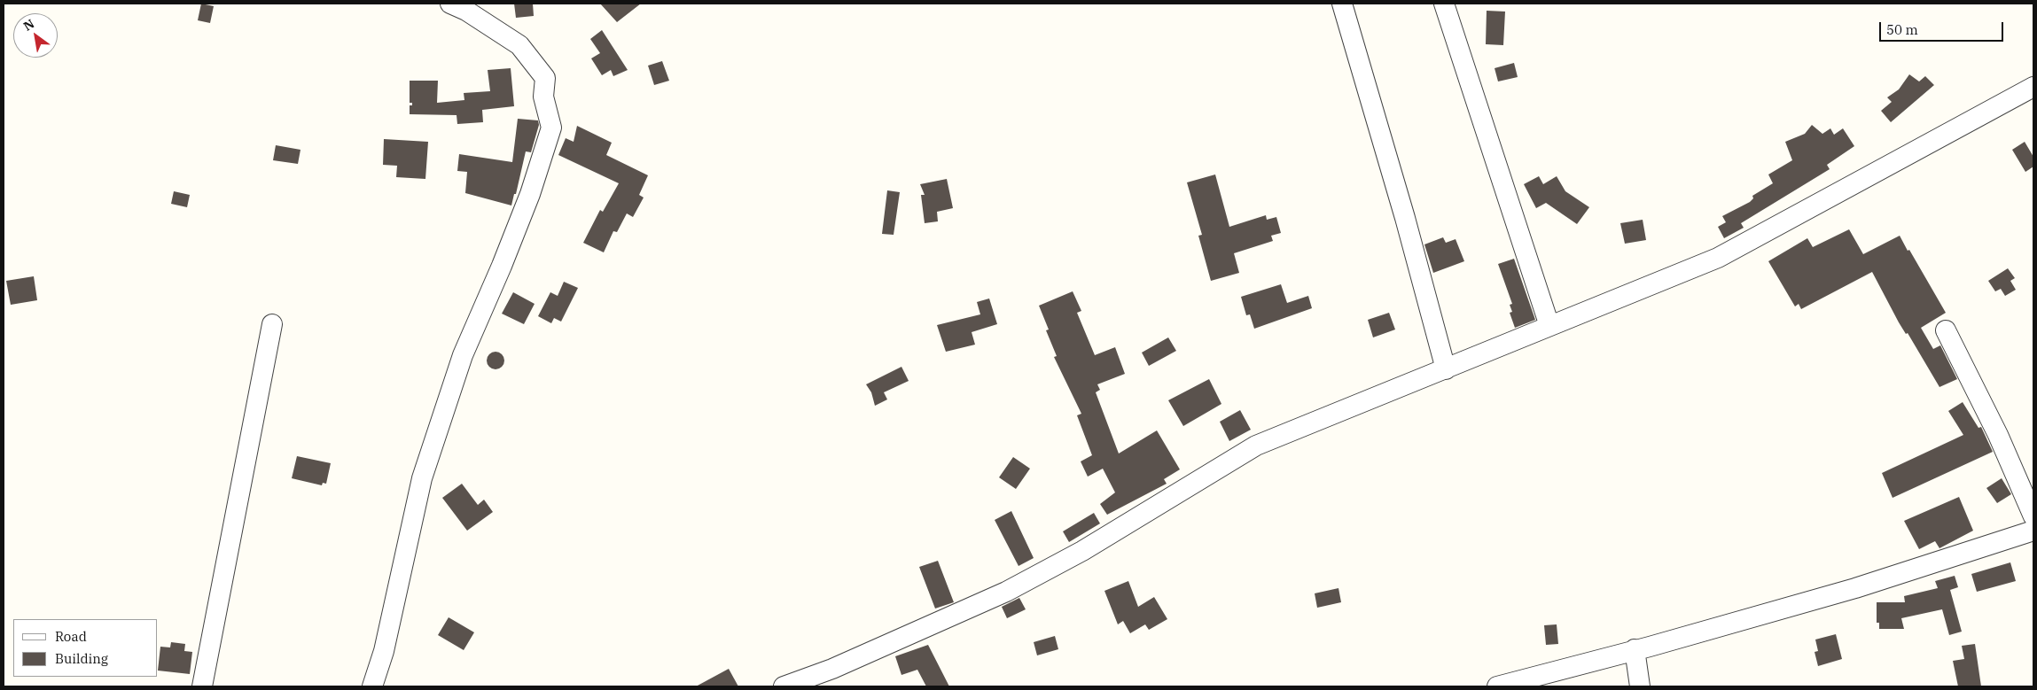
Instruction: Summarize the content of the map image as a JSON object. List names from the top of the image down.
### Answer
{
  "legend": ["Road", "Building"],
  "scale_bar": "50 m",
  "north": "top left"
}
